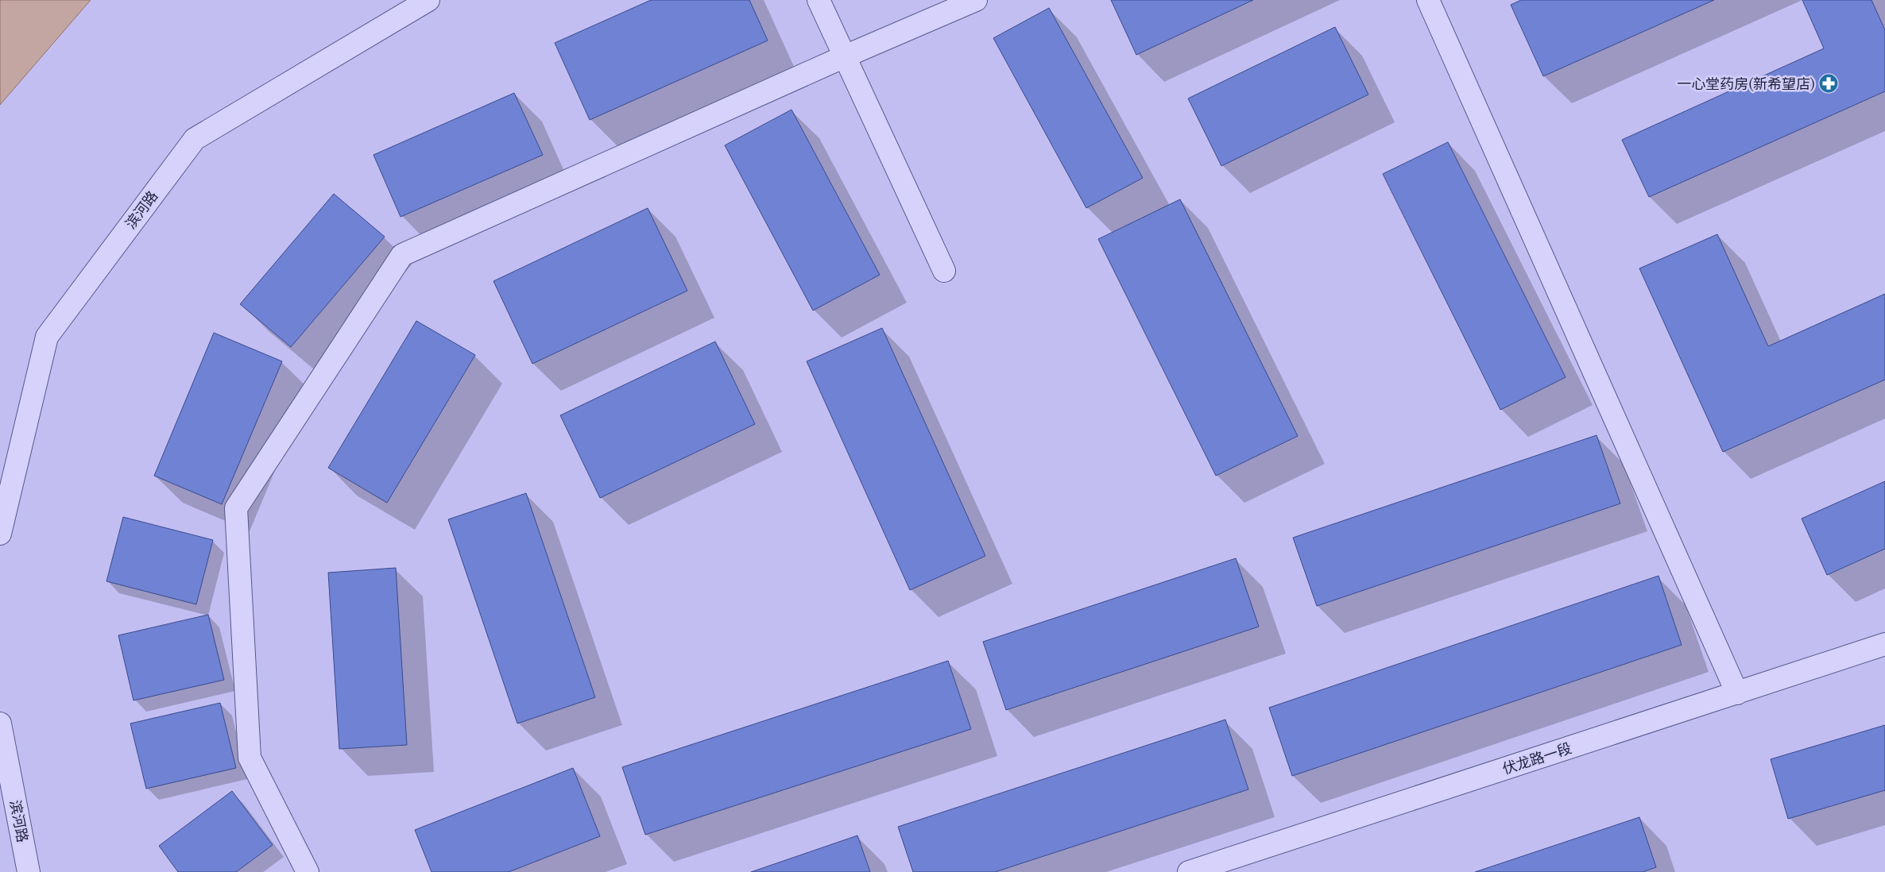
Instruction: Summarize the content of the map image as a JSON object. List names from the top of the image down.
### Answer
{
  "streets": {
    "street": ["滨河路", "伏龙路一段"]
  },
  "places": {
    "pharmacy": ["一心堂药房(新希望店)"]
  }
}
